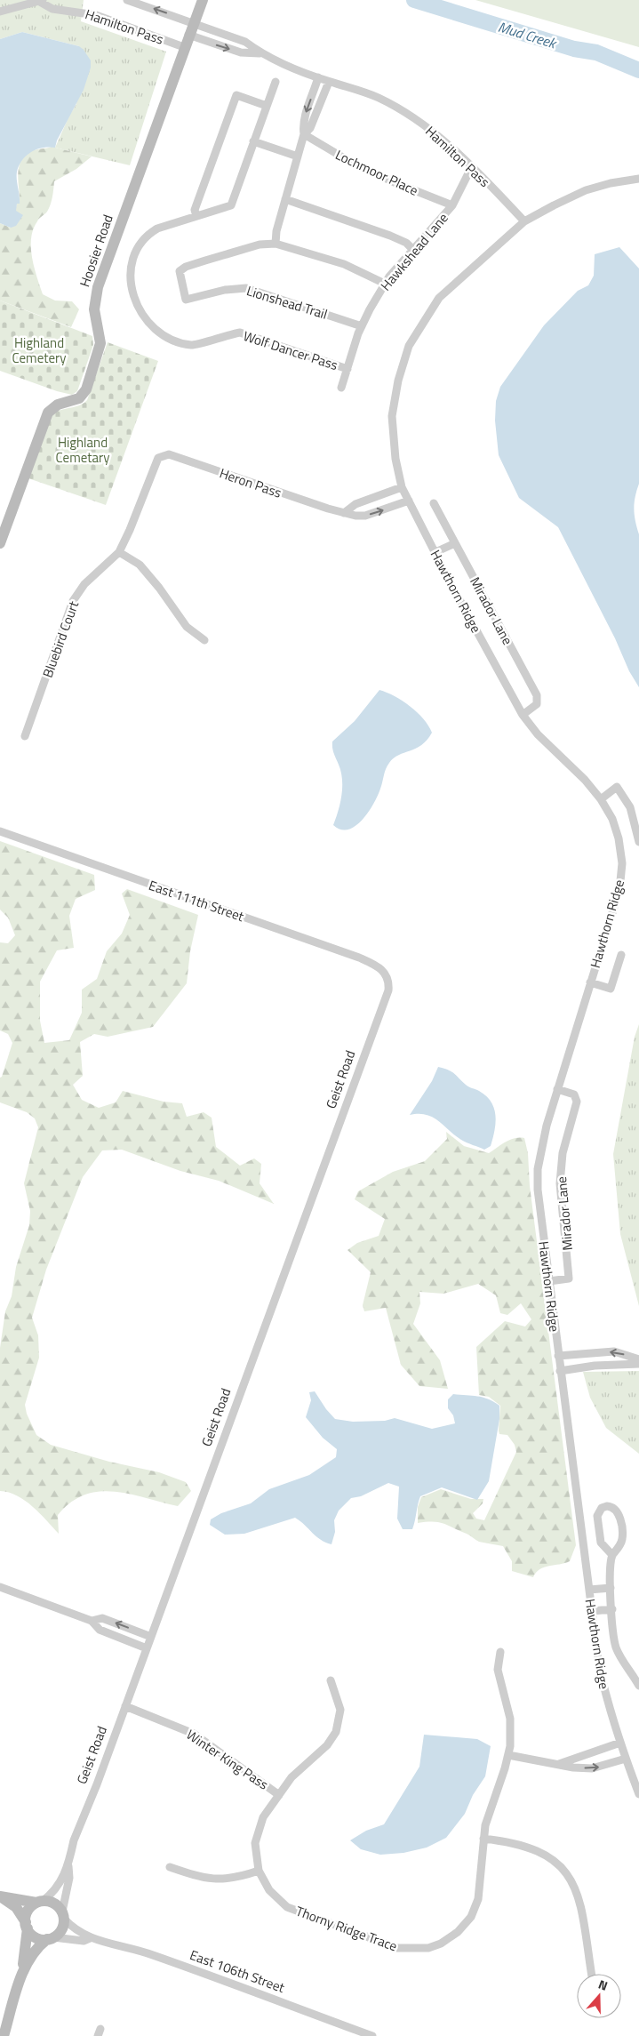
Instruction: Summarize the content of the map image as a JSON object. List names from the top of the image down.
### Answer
{
  "streets": {
    "street": [
      "Hamilton Pass",
      "Lochmoor Place",
      "Hoosier Road",
      "Hawkshead Lane",
      "Lionshead Trail",
      "Wolf Dancer Pass",
      "Heron Pass",
      "Hawthorn Ridge",
      "Mirador Lane",
      "Bluebird Court",
      "East 111th Street",
      "Geist Road",
      "Winter King Pass",
      "Thorny Ridge Trace",
      "East 106th Street"
    ]
  },
  "crossings": [
    ["Hamilton Pass", "Hoosier Road"],
    ["Hamilton Pass", "Hawkshead Lane"],
    ["Hamilton Pass", "Hawthorn Ridge"],
    ["Lochmoor Place", "Hawkshead Lane"],
    ["Hawkshead Lane", "Lionshead Trail"],
    ["Hawkshead Lane", "Wolf Dancer Pass"],
    ["Heron Pass", "Hawthorn Ridge"],
    ["Heron Pass", "Bluebird Court"],
    ["Hawthorn Ridge", "Mirador Lane"],
    ["East 111th Street", "Geist Road"],
    ["Geist Road", "Winter King Pass"],
    ["Geist Road", "East 106th Street"],
    ["Winter King Pass", "Thorny Ridge Trace"]
  ],
  "water": ["Mud Creek"],
  "parks": ["Highland Cemetery", "Highland Cemetary"],
  "north": "top"
}
